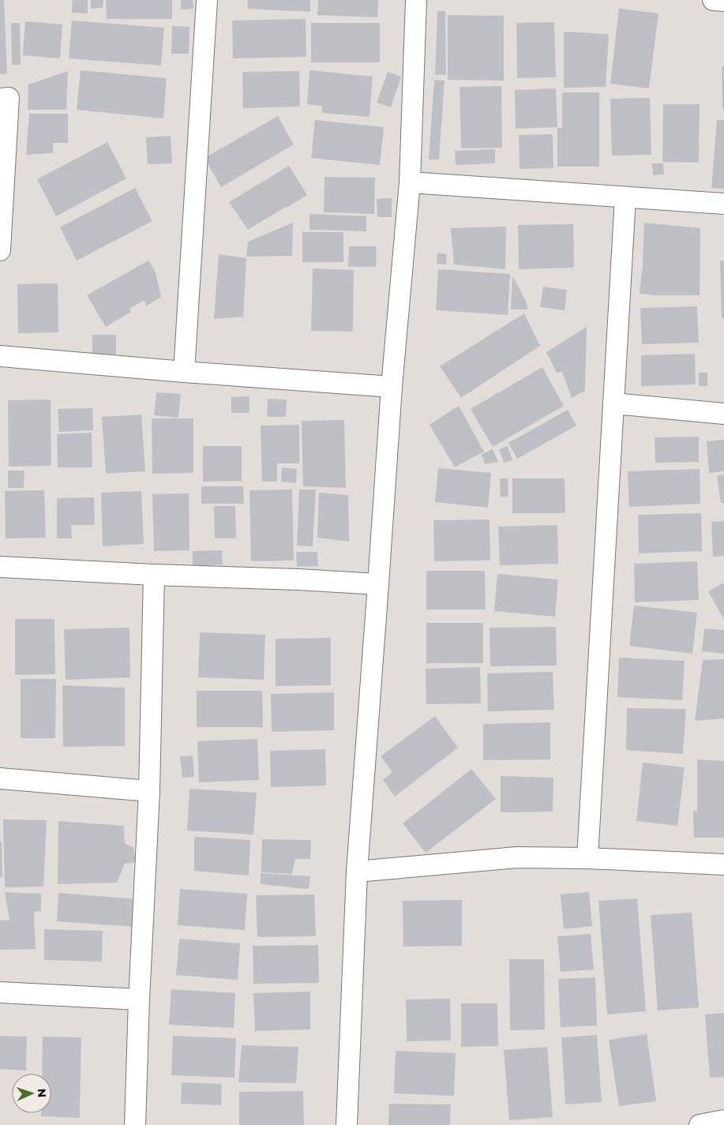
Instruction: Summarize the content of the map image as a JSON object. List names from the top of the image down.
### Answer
{
  "north": "right"
}
